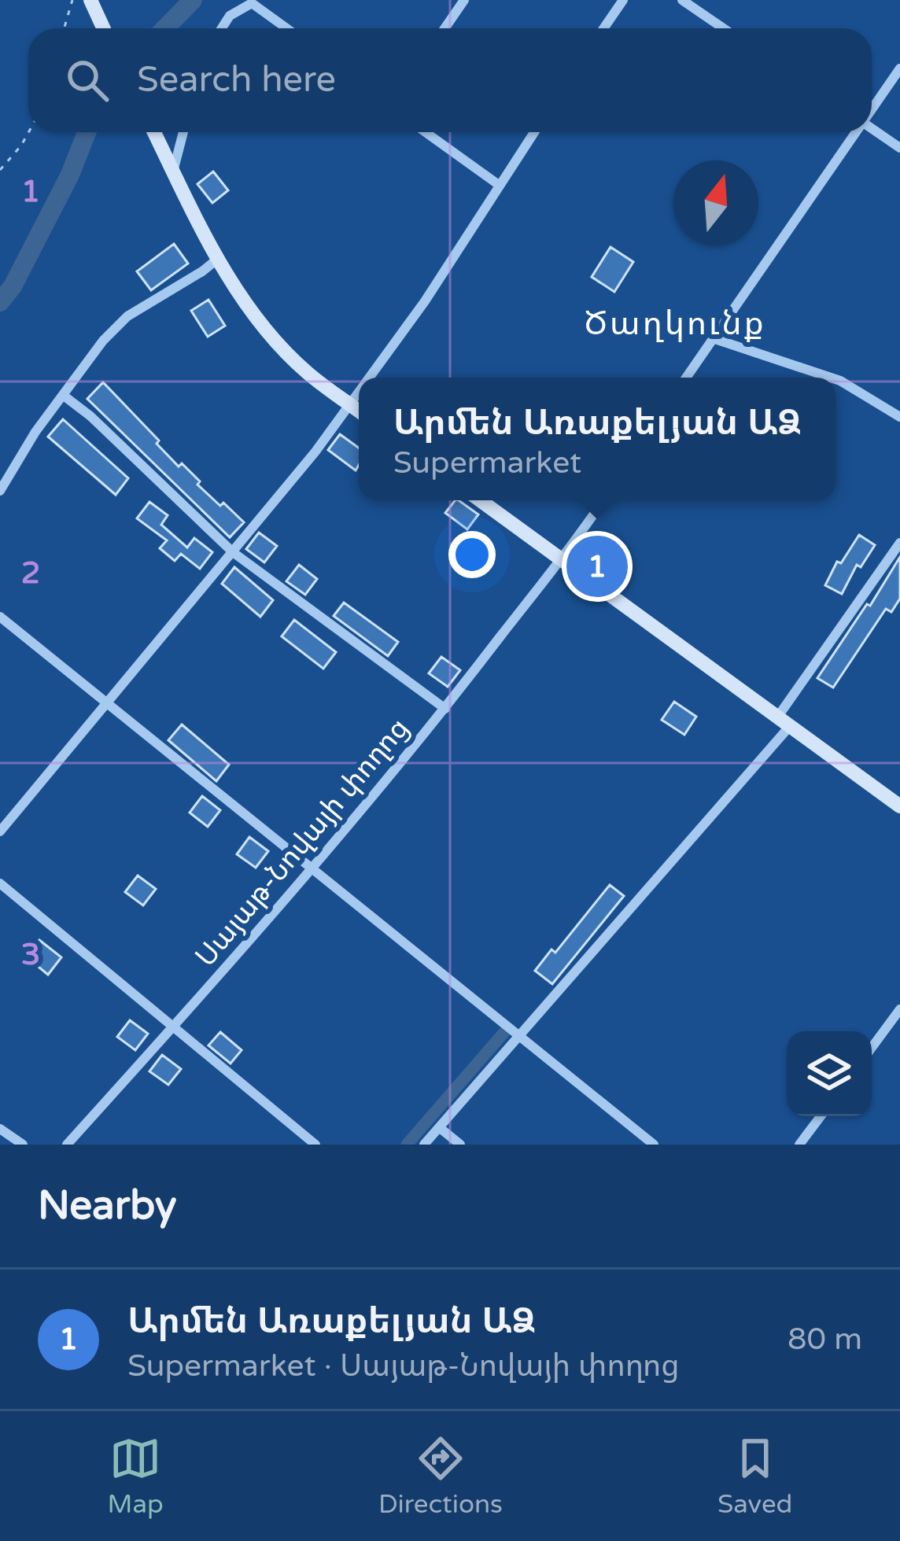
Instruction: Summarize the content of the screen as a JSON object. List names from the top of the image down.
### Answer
{
  "streets": {
    "street": ["Սայաթ-Նովայի փողոց"]
  },
  "districts": ["Ծաղկունք"],
  "north": "top",
  "page": {
    "search": "Search here",
    "popup": ["Արմեն Առաքելյան ԱՁ", "Supermarket"],
    "pins": "1",
    "heading": "Nearby",
    "list": [
      {
        "mark": "1",
        "name": "Արմեն Առաքելյան ԱՁ",
        "note": "Supermarket · Սայաթ-Նովայի փողոց",
        "value": "80 m"
      }
    ],
    "nav": ["Map", "Directions", "Saved"]
  },
  "grid": {
    "rows": ["1", "2", "3"]
  }
}
